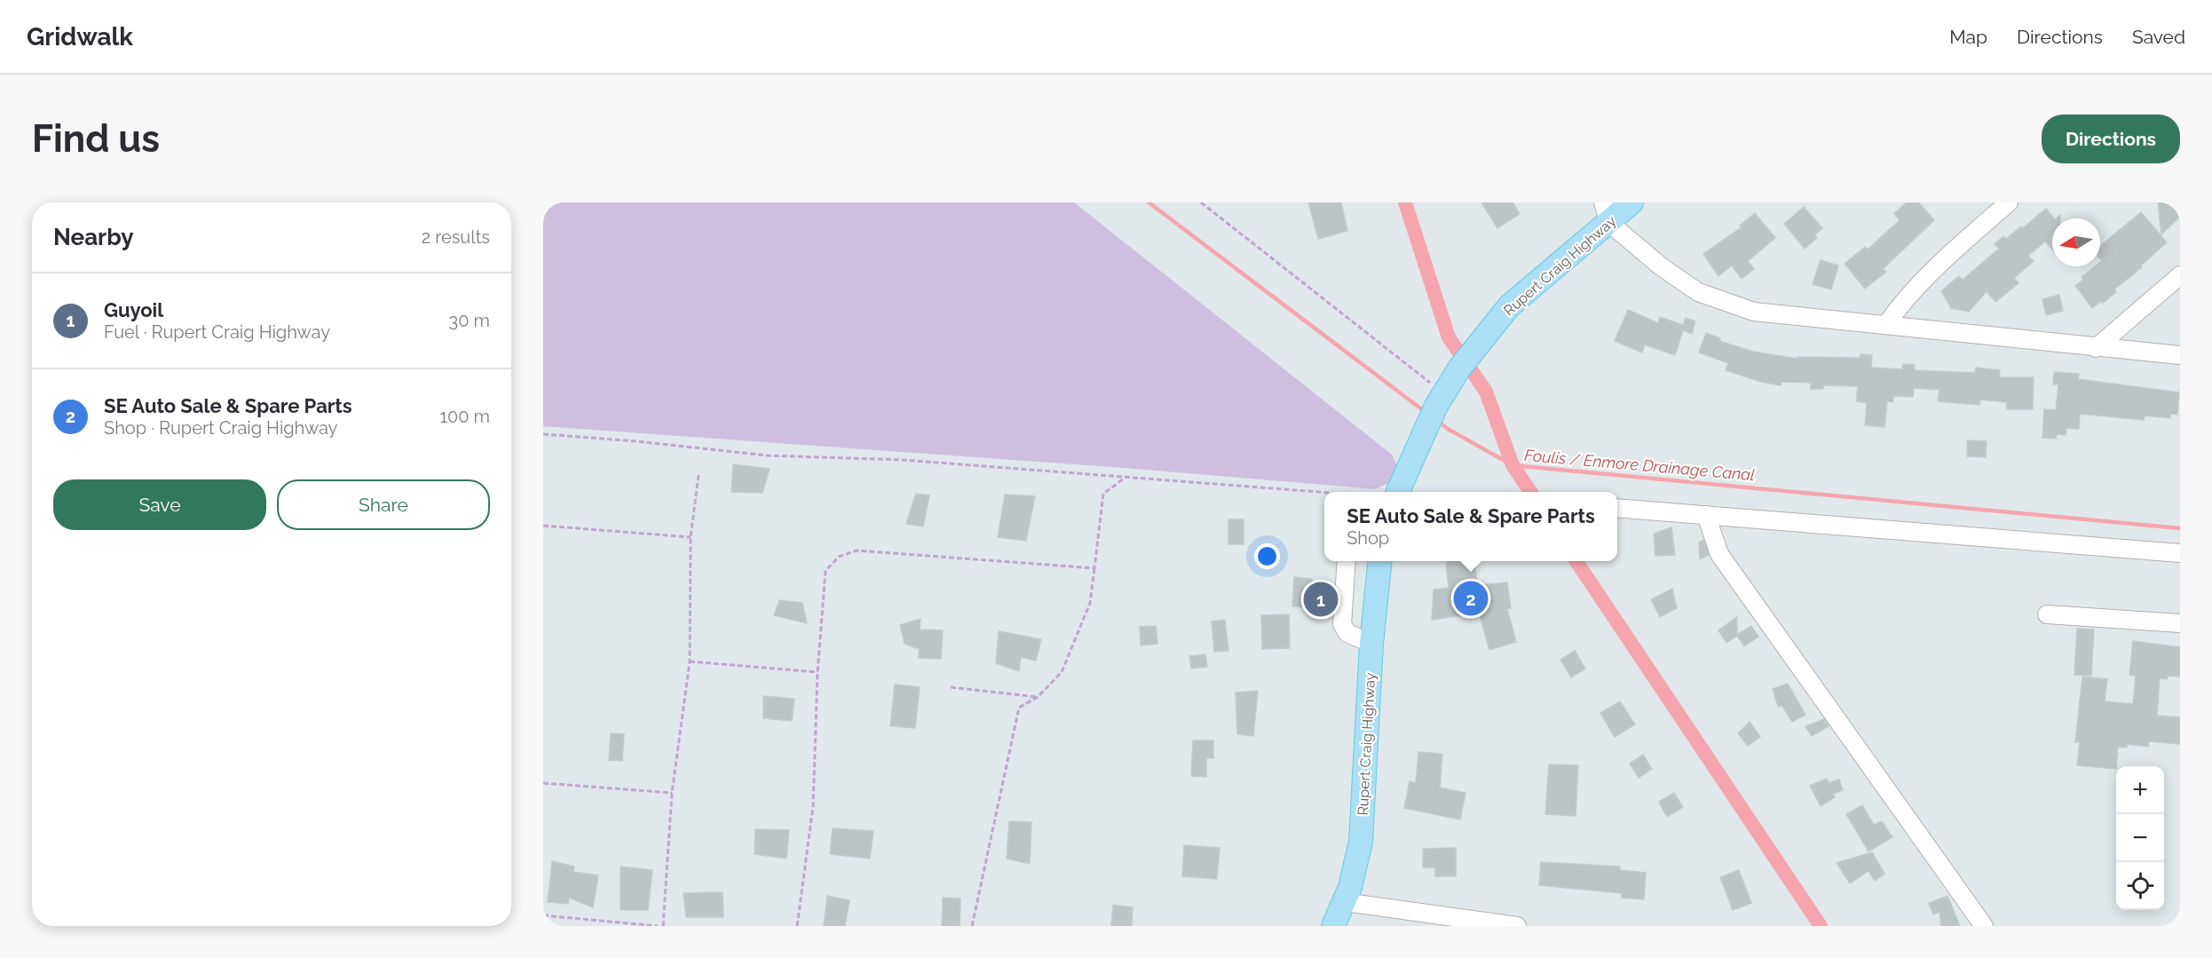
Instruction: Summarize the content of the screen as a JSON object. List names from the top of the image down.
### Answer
{
  "streets": {
    "main road": ["Rupert Craig Highway"]
  },
  "water": ["Foulis / Enmore Drainage Canal"],
  "north": "left",
  "page": {
    "header": "Gridwalk",
    "nav": ["Map", "Directions", "Saved"],
    "buttons": [
      "Directions",
      ["Save", "Share"]
    ],
    "title": "Find us",
    "heading": ["Nearby", "2 results"],
    "list": [
      {
        "mark": "1",
        "name": "Guyoil",
        "note": "Fuel · Rupert Craig Highway",
        "value": "30 m"
      },
      {
        "mark": "2",
        "name": "SE Auto Sale & Spare Parts",
        "note": "Shop · Rupert Craig Highway",
        "value": "100 m"
      }
    ],
    "popup": ["SE Auto Sale & Spare Parts", "Shop"],
    "pins": ["2", "1"],
    "map_buttons": ["+", "−"]
  }
}
